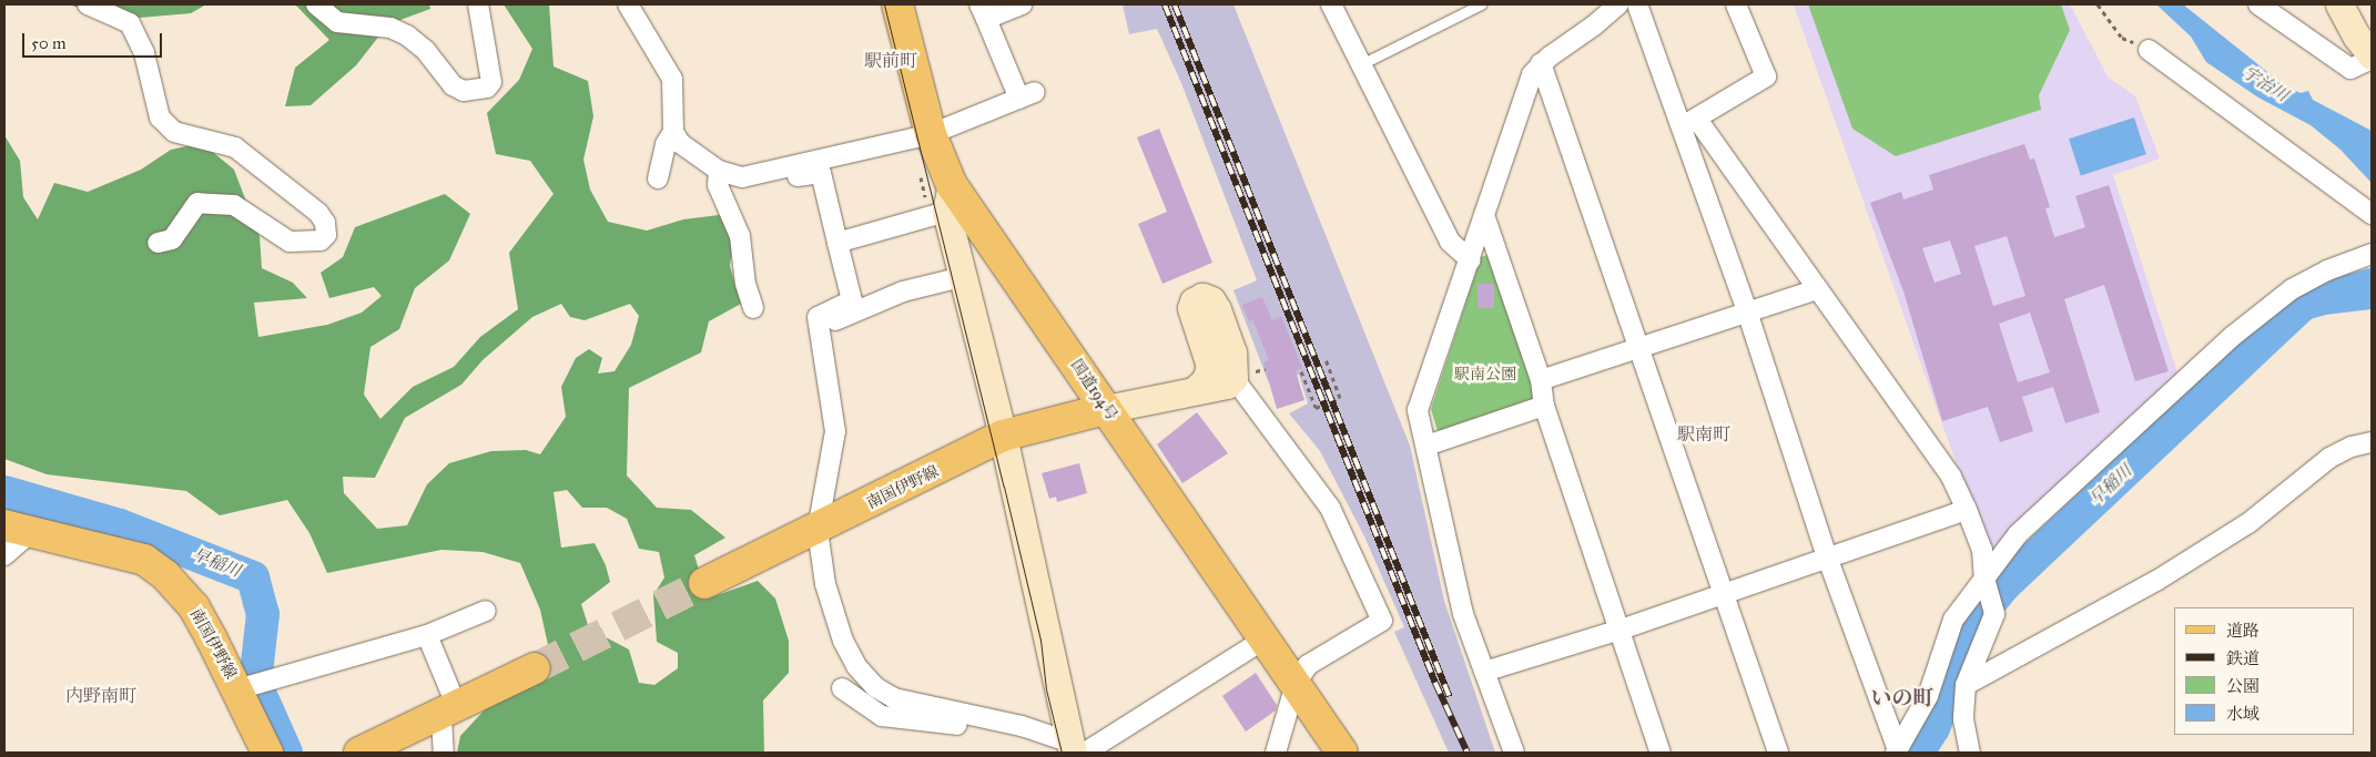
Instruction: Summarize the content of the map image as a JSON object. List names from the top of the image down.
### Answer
{
  "streets": {
    "main road": ["国道194号", "南国伊野線"]
  },
  "crossings": [
    ["国道194号", "南国伊野線"]
  ],
  "districts": [
    "駅前町",
    "駅南町",
    "内野南町",
    "いの町"
  ],
  "water": ["宇治川", "早稲川"],
  "parks": ["駅南公園"],
  "legend": [
    "道路",
    "鉄道",
    "公園",
    "水域"
  ],
  "scale_bar": "50 m"
}
